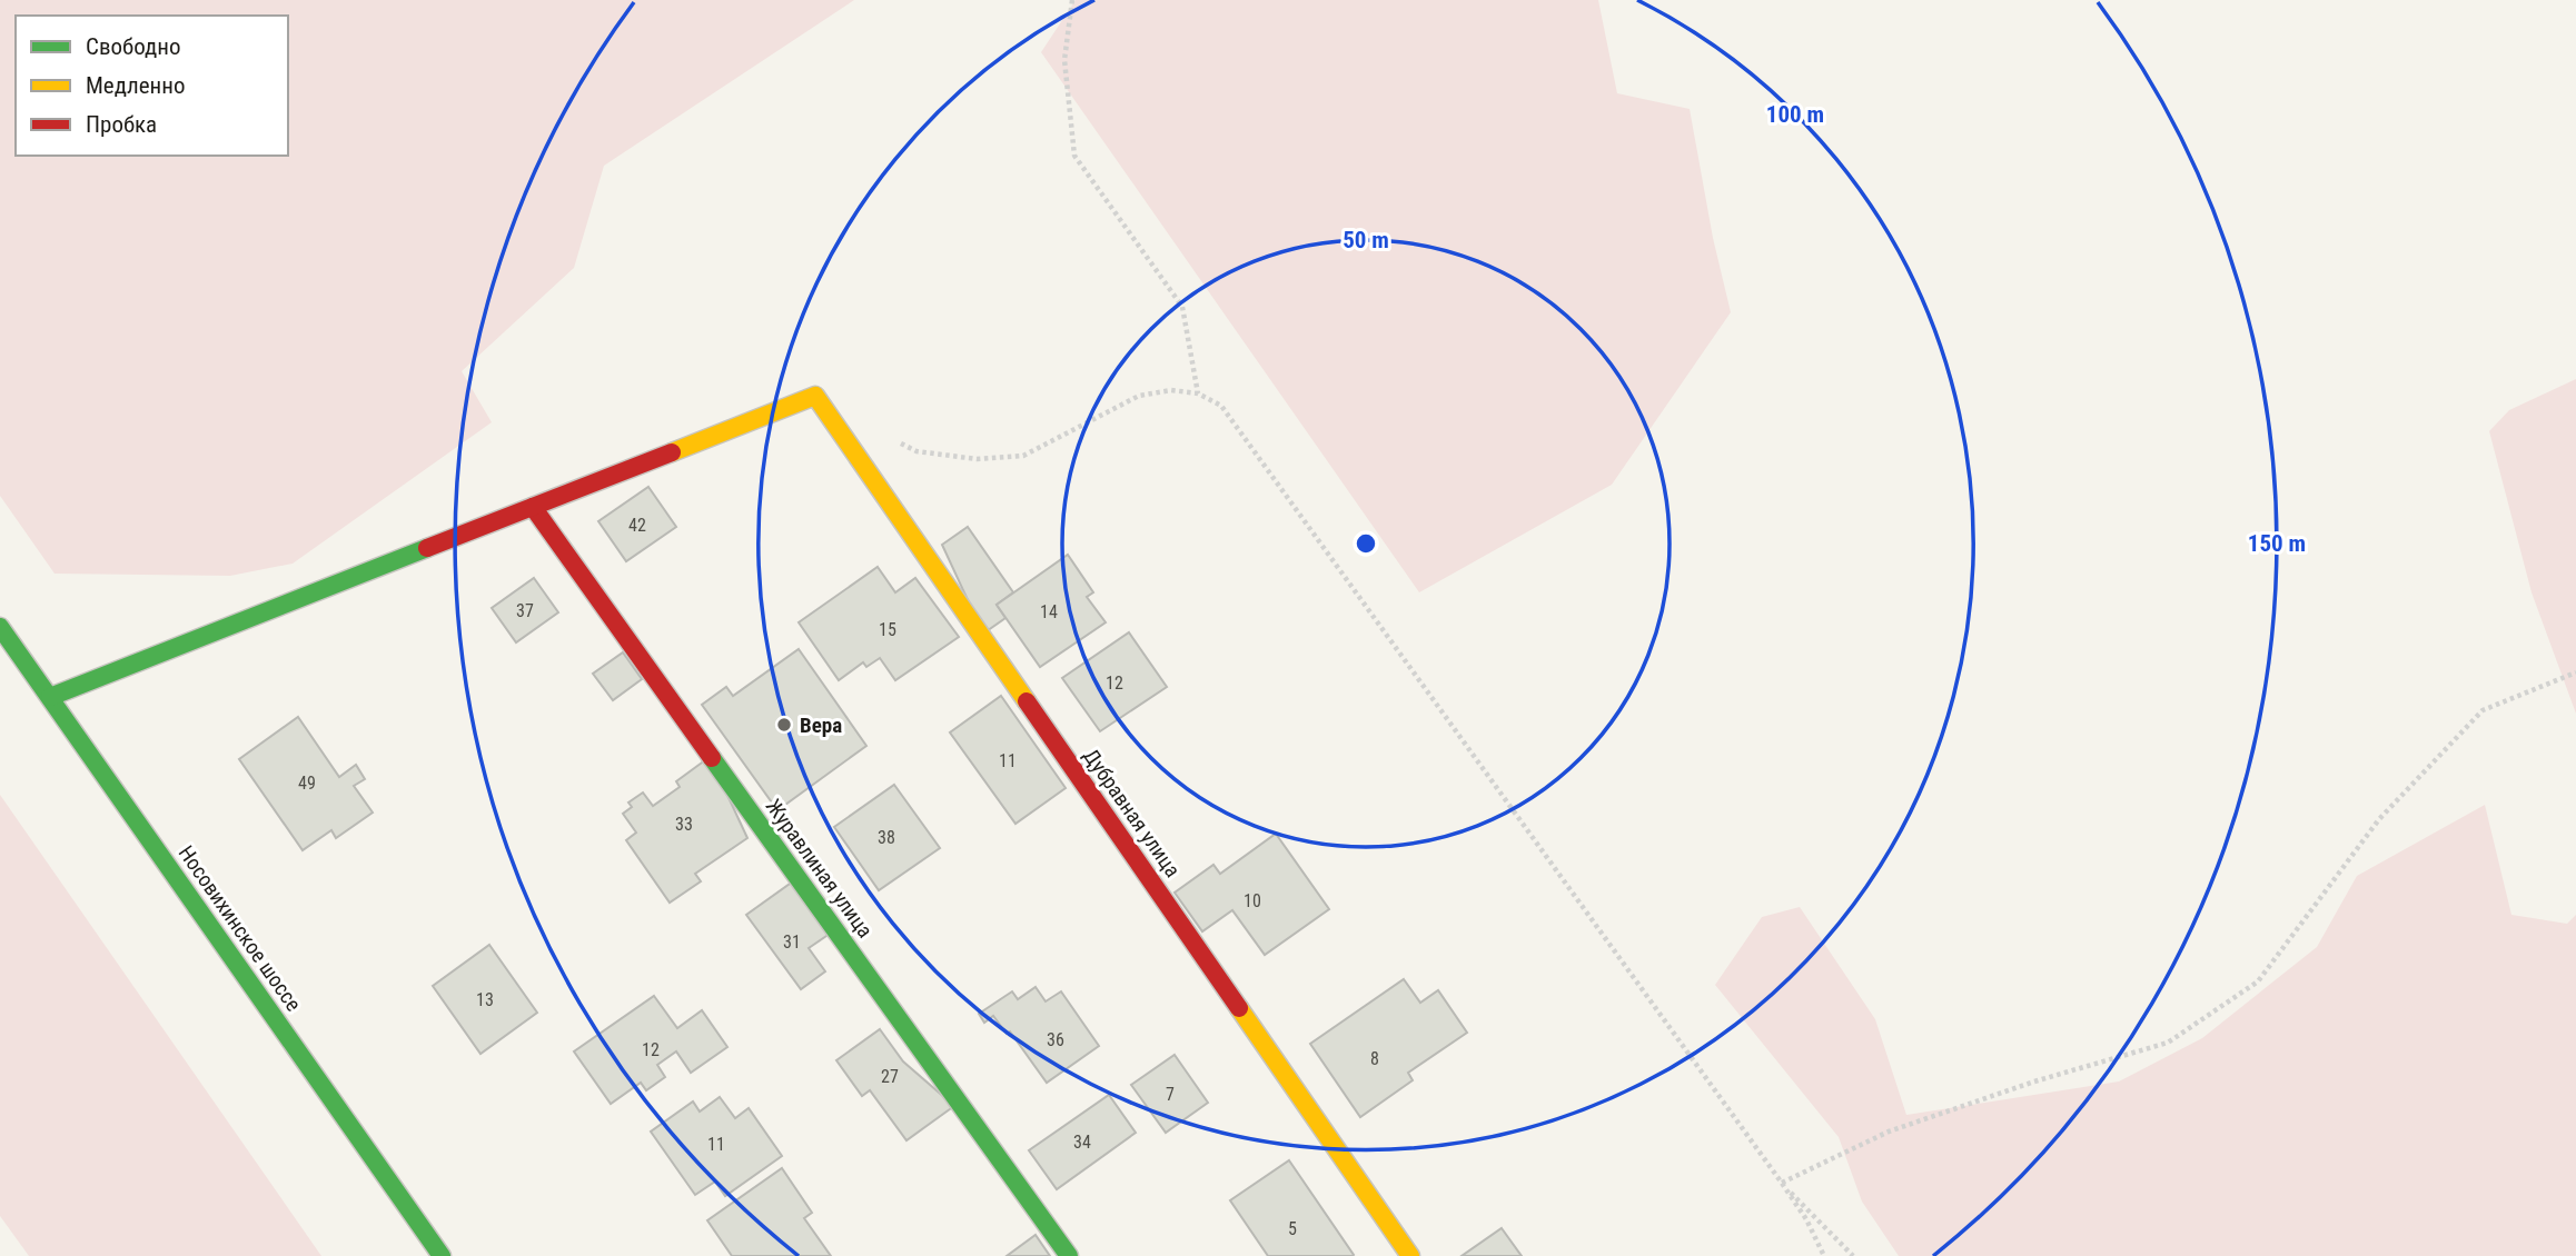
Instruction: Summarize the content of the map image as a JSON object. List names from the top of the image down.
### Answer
{
  "streets": {
    "street": ["Дубравная улица", "Журавлиная улица", "Носовихинское шоссе"]
  },
  "crossings": [
    ["Дубравная улица", "Журавлиная улица"]
  ],
  "places": ["Вера"],
  "house_numbers": [
    "42",
    "37",
    "14",
    "15",
    "12",
    "11",
    "49",
    "33",
    "38",
    "10",
    "31",
    "13",
    "36",
    "12",
    "8",
    "27",
    "7",
    "34",
    "11",
    "5"
  ],
  "legend": ["Свободно", "Медленно", "Пробка"],
  "rings": ["100 m", "50 m", "150 m"]
}
